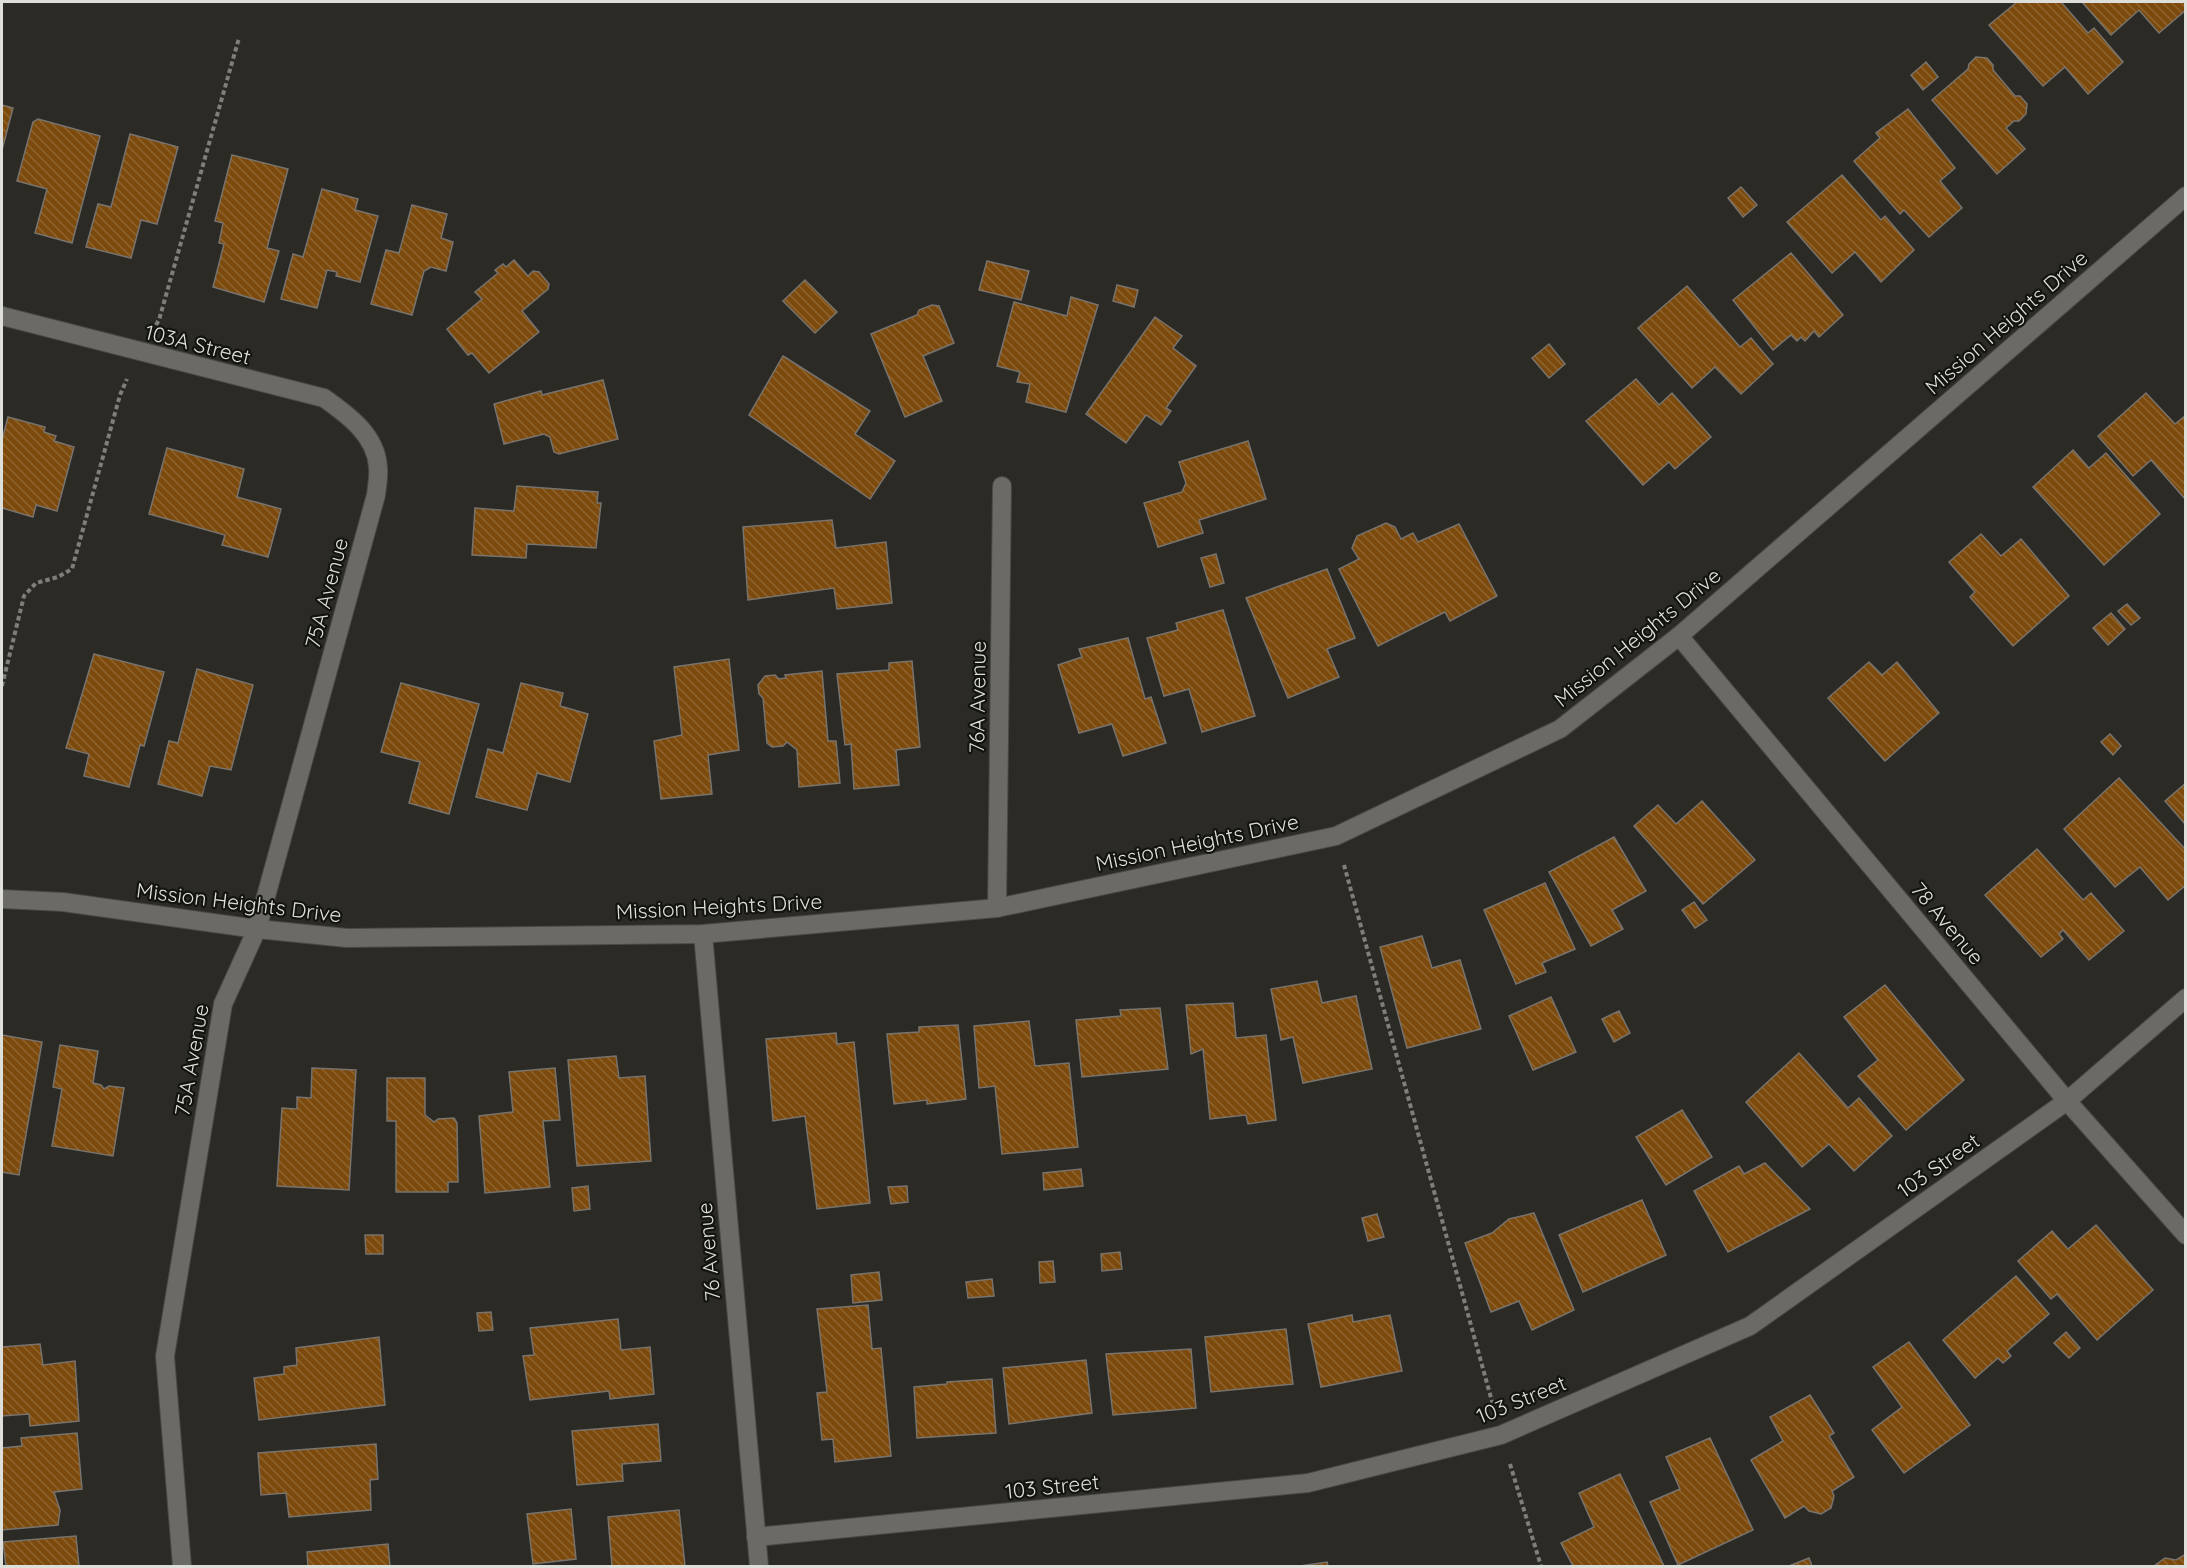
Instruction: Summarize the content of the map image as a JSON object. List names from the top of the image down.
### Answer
{
  "streets": {
    "street": [
      "Mission Heights Drive",
      "103A Street",
      "75A Avenue",
      "76A Avenue",
      "78 Avenue",
      "103 Street",
      "76 Avenue"
    ]
  },
  "crossings": [
    ["Mission Heights Drive", "75A Avenue"],
    ["Mission Heights Drive", "76A Avenue"],
    ["Mission Heights Drive", "78 Avenue"],
    ["Mission Heights Drive", "76 Avenue"],
    ["103A Street", "75A Avenue"],
    ["78 Avenue", "103 Street"],
    ["103 Street", "76 Avenue"]
  ]
}
